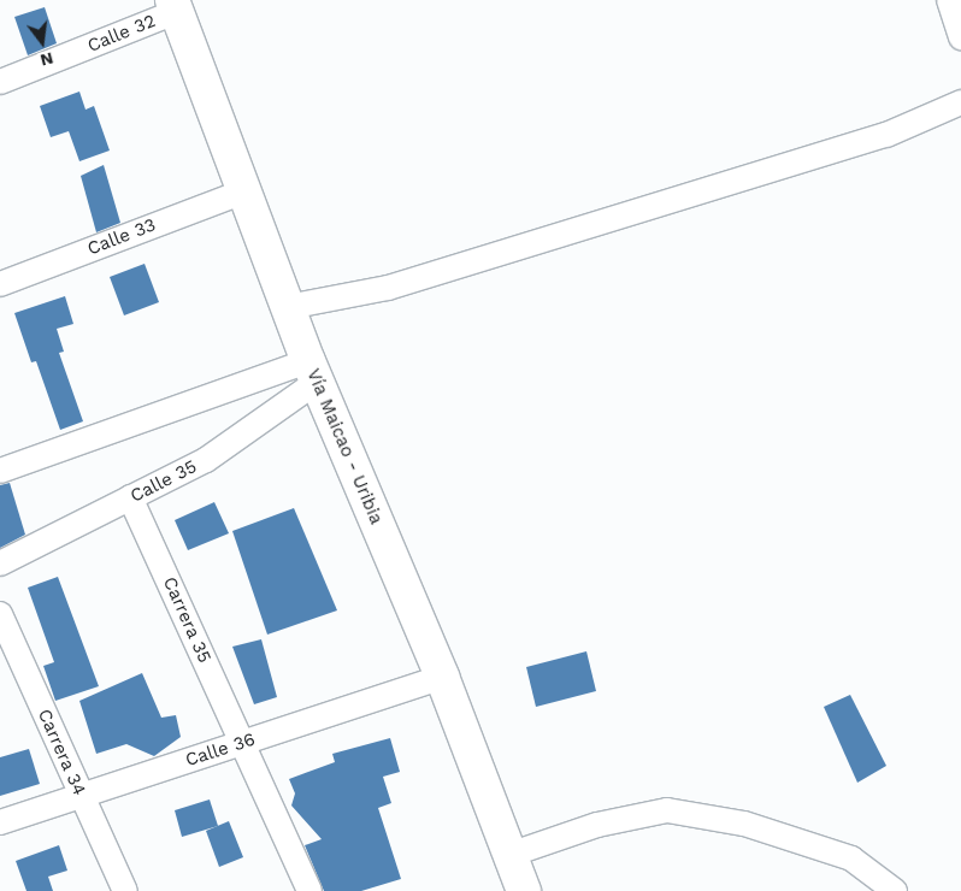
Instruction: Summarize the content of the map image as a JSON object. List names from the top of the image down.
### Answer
{
  "streets": {
    "street": [
      "Calle 32",
      "Calle 33",
      "Vía Maicao - Uribia",
      "Calle 35",
      "Carrera 35",
      "Calle 36",
      "Carrera 34"
    ]
  },
  "crossings": [
    ["Calle 32", "Vía Maicao - Uribia"],
    ["Calle 33", "Vía Maicao - Uribia"],
    ["Vía Maicao - Uribia", "Calle 35"],
    ["Vía Maicao - Uribia", "Calle 36"],
    ["Calle 35", "Carrera 35"],
    ["Carrera 35", "Calle 36"],
    ["Calle 36", "Carrera 34"]
  ],
  "north": "bottom"
}
